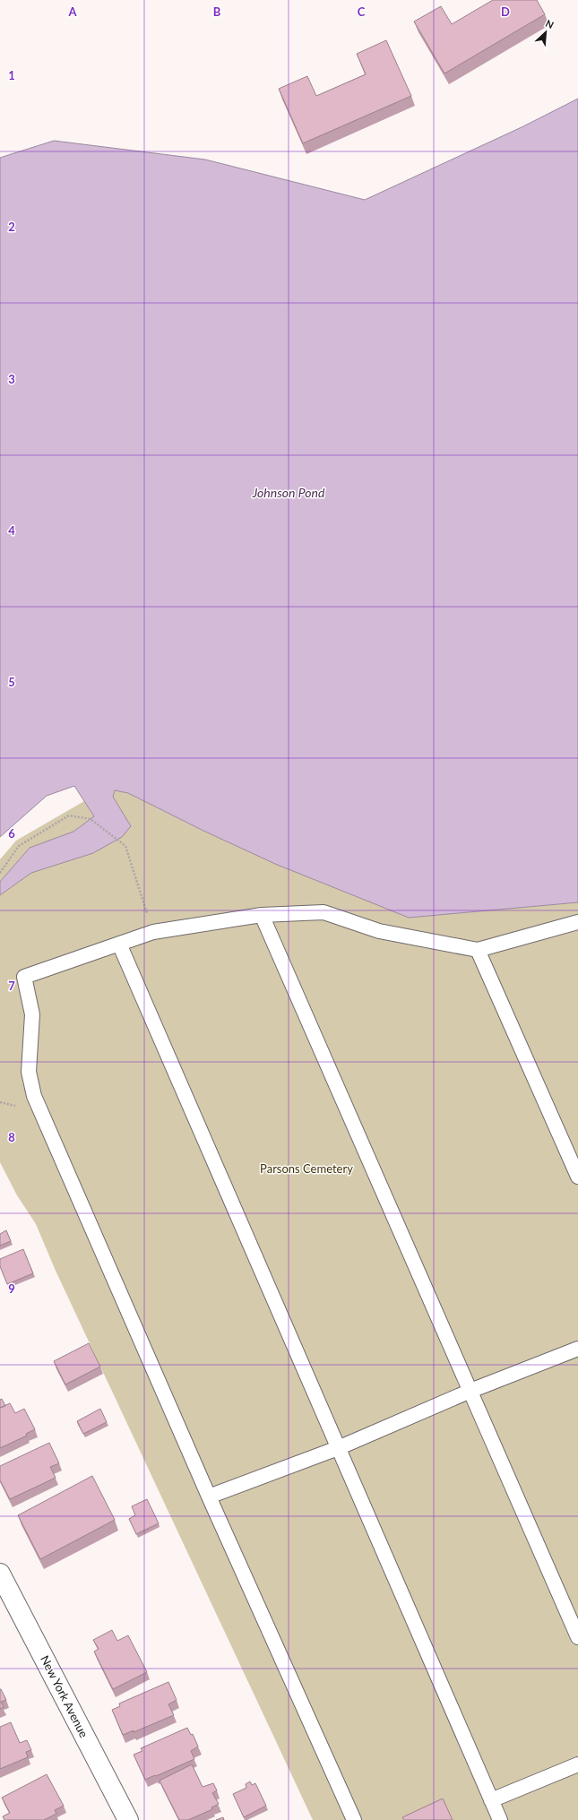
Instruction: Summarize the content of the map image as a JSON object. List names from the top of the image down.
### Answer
{
  "streets": {
    "street": ["New York Avenue"]
  },
  "water": ["Johnson Pond"],
  "parks": ["Parsons Cemetery"],
  "north": "top right",
  "grid": {
    "columns": [
      "A",
      "B",
      "C",
      "D"
    ],
    "rows": [
      "1",
      "2",
      "3",
      "4",
      "5",
      "6",
      "7",
      "8",
      "9"
    ]
  }
}
